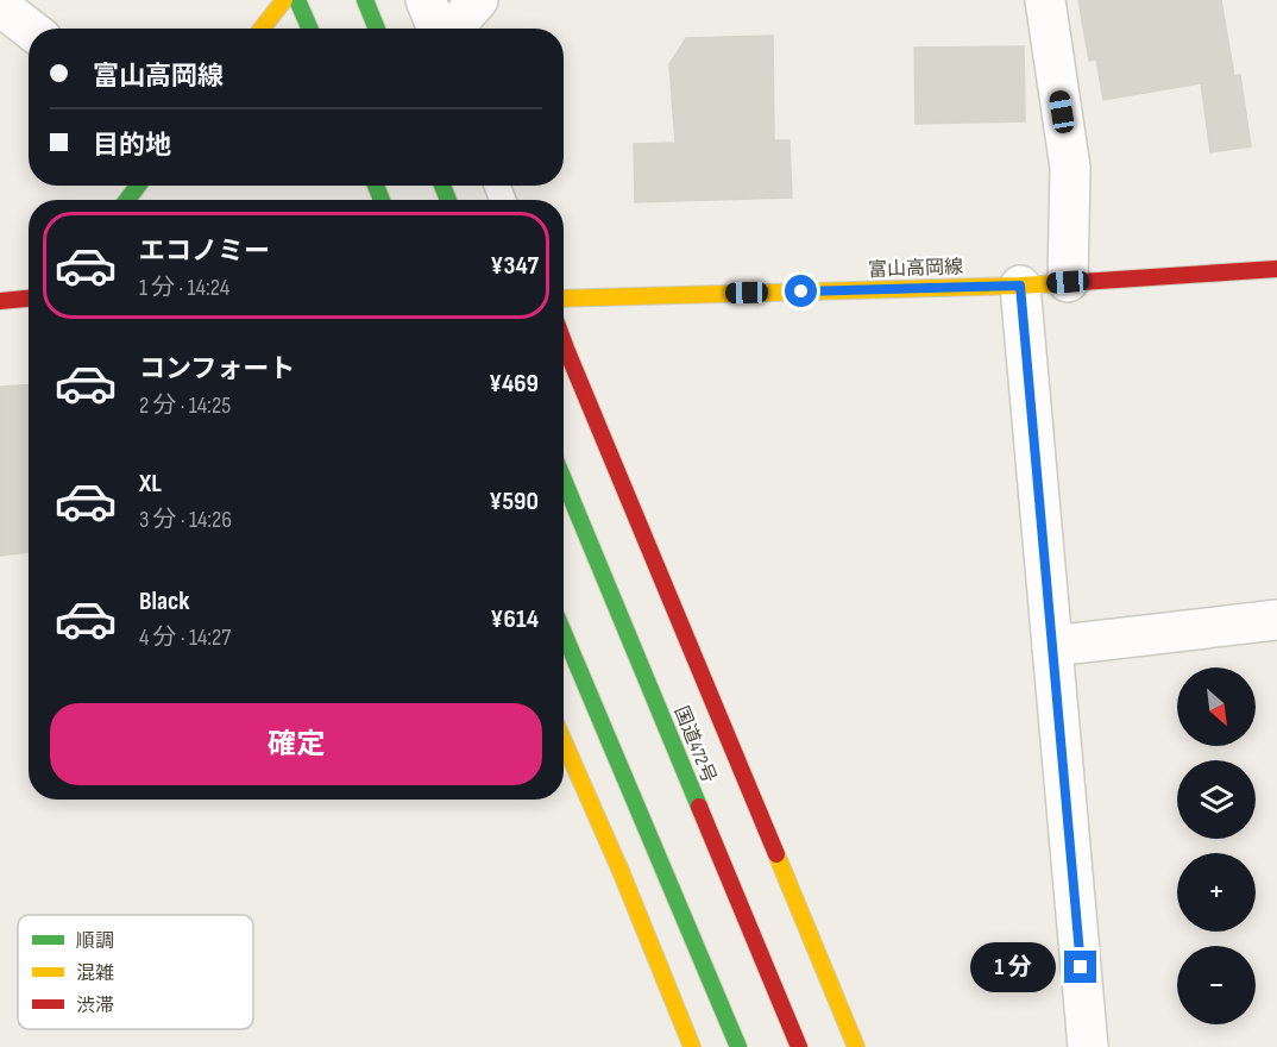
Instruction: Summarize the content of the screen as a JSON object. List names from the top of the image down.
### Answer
{
  "streets": {
    "main road": ["富山高岡線", "国道472号"]
  },
  "legend": ["順調", "混雑", "渋滞"],
  "north": "bottom right",
  "page": {
    "banner": ["富山高岡線", "目的地"],
    "list": [
      {
        "name": "エコノミー",
        "note": "1 分 · 14:24",
        "value": "¥347"
      },
      {
        "name": "コンフォート",
        "note": "2 分 · 14:25",
        "value": "¥469"
      },
      {
        "name": "XL",
        "note": "3 分 · 14:26",
        "value": "¥590"
      },
      {
        "name": "Black",
        "note": "4 分 · 14:27",
        "value": "¥614"
      }
    ],
    "map_buttons": ["+", "−"],
    "buttons": "確定",
    "bubble": "1 分"
  }
}
